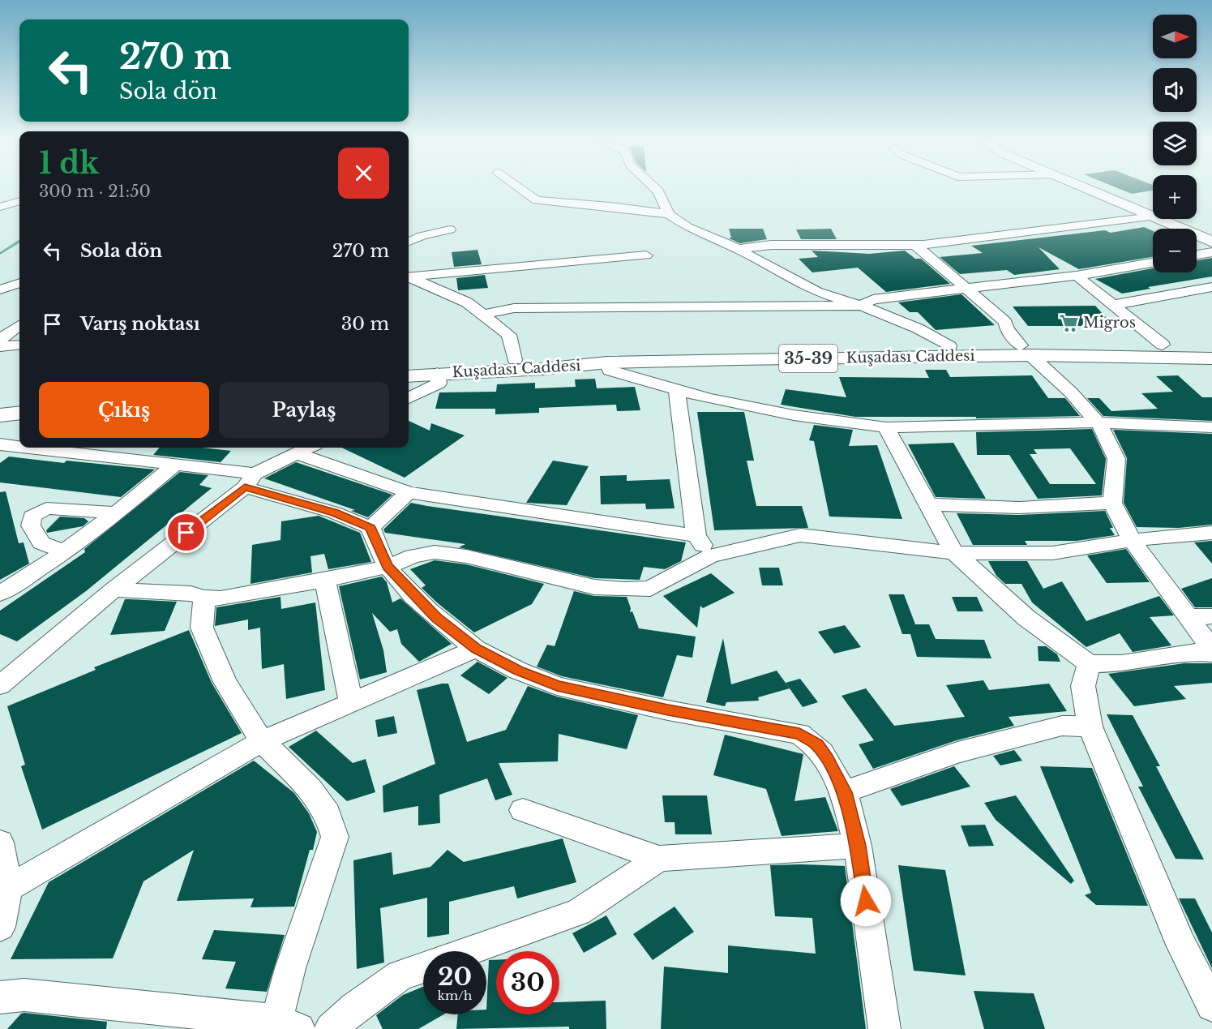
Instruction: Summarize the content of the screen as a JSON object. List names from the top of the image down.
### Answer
{
  "streets": {
    "main road": ["Kuşadası Caddesi", "35-39"]
  },
  "places": {
    "supermarket": ["Migros"]
  },
  "north": "right",
  "page": {
    "map_buttons": ["+", "−"],
    "turn": ["270 m", "Sola dön"],
    "heading": ["1 dk", "300 m · 21:50"],
    "list": [
      {
        "name": "Sola dön",
        "value": "270 m"
      },
      {
        "name": "Varış noktası",
        "value": "30 m"
      }
    ],
    "buttons": ["Çıkış", "Paylaş"],
    "speed": "20 km/h",
    "limit": "30"
  }
}
